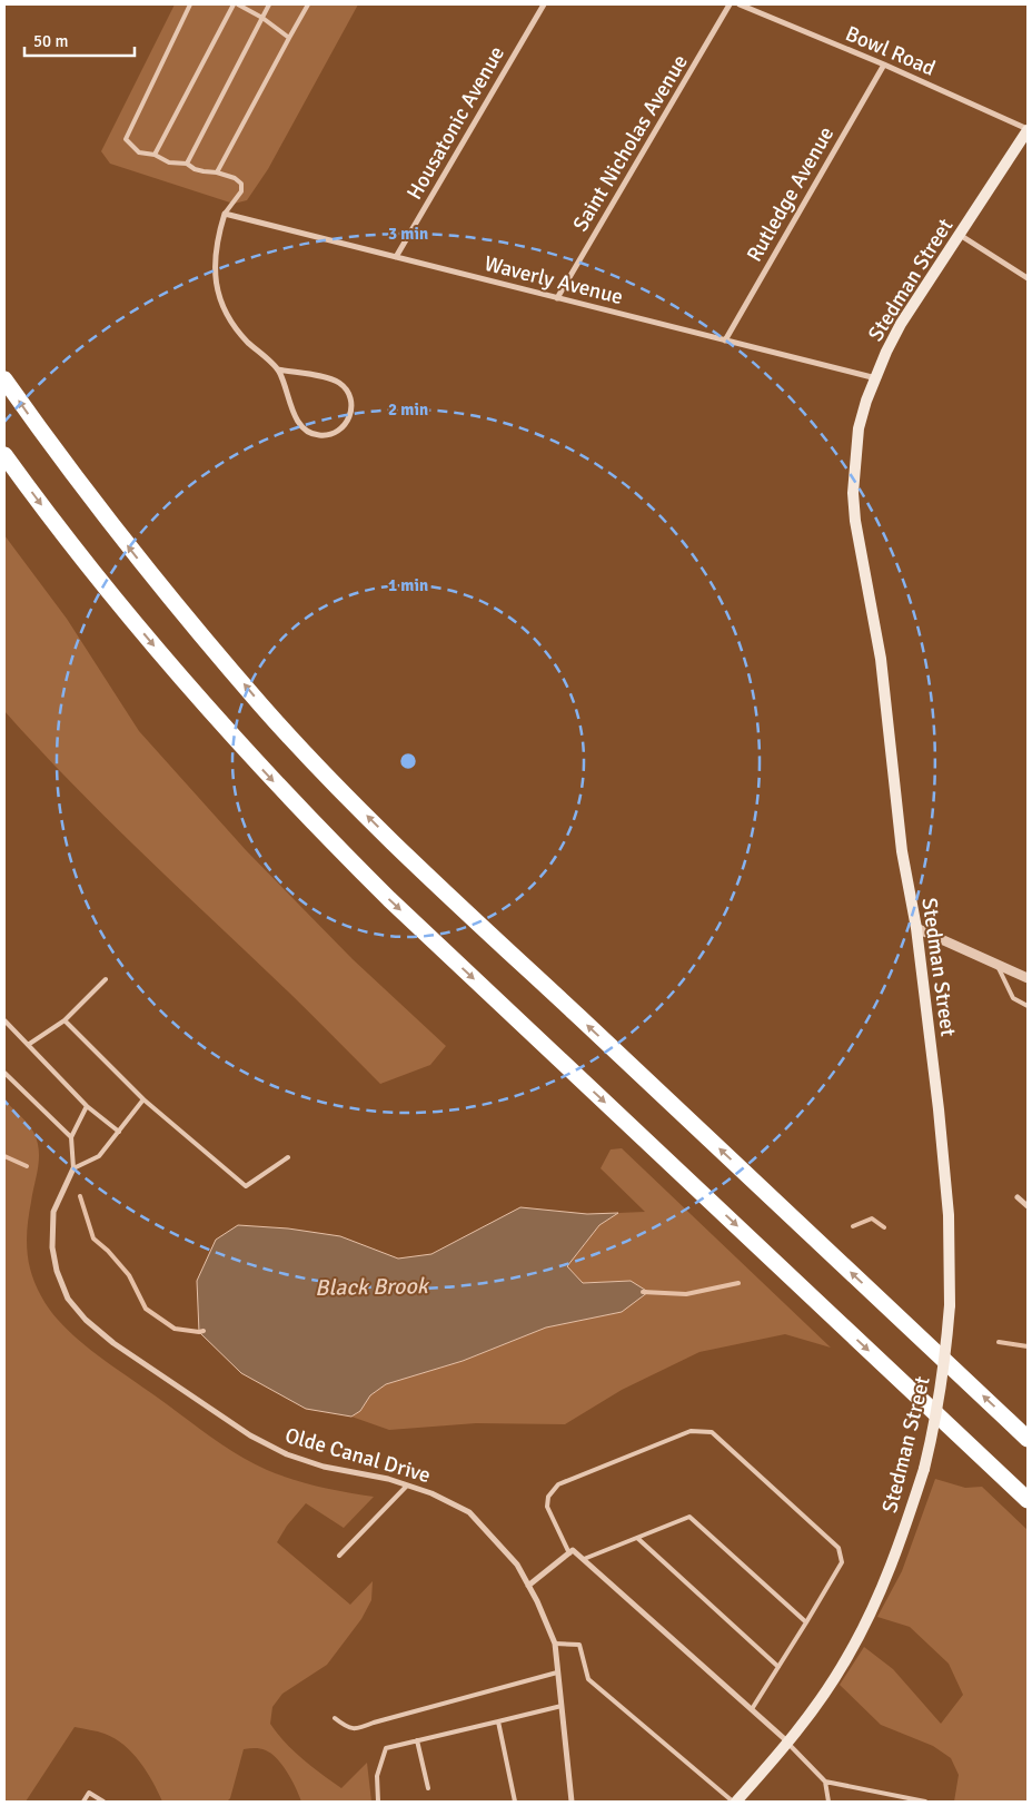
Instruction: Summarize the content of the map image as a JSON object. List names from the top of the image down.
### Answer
{
  "streets": {
    "main road": ["Stedman Street"],
    "street": [
      "Bowl Road",
      "Housatonic Avenue",
      "Saint Nicholas Avenue",
      "Rutledge Avenue",
      "Waverly Avenue",
      "Olde Canal Drive"
    ]
  },
  "crossings": [
    ["Bowl Road", "Rutledge Avenue"],
    ["Bowl Road", "Stedman Street"],
    ["Housatonic Avenue", "Waverly Avenue"],
    ["Saint Nicholas Avenue", "Waverly Avenue"],
    ["Rutledge Avenue", "Waverly Avenue"],
    ["Waverly Avenue", "Stedman Street"]
  ],
  "water": ["Black Brook"],
  "scale_bar": "50 m",
  "rings": ["3 min", "2 min", "1 min"]
}
